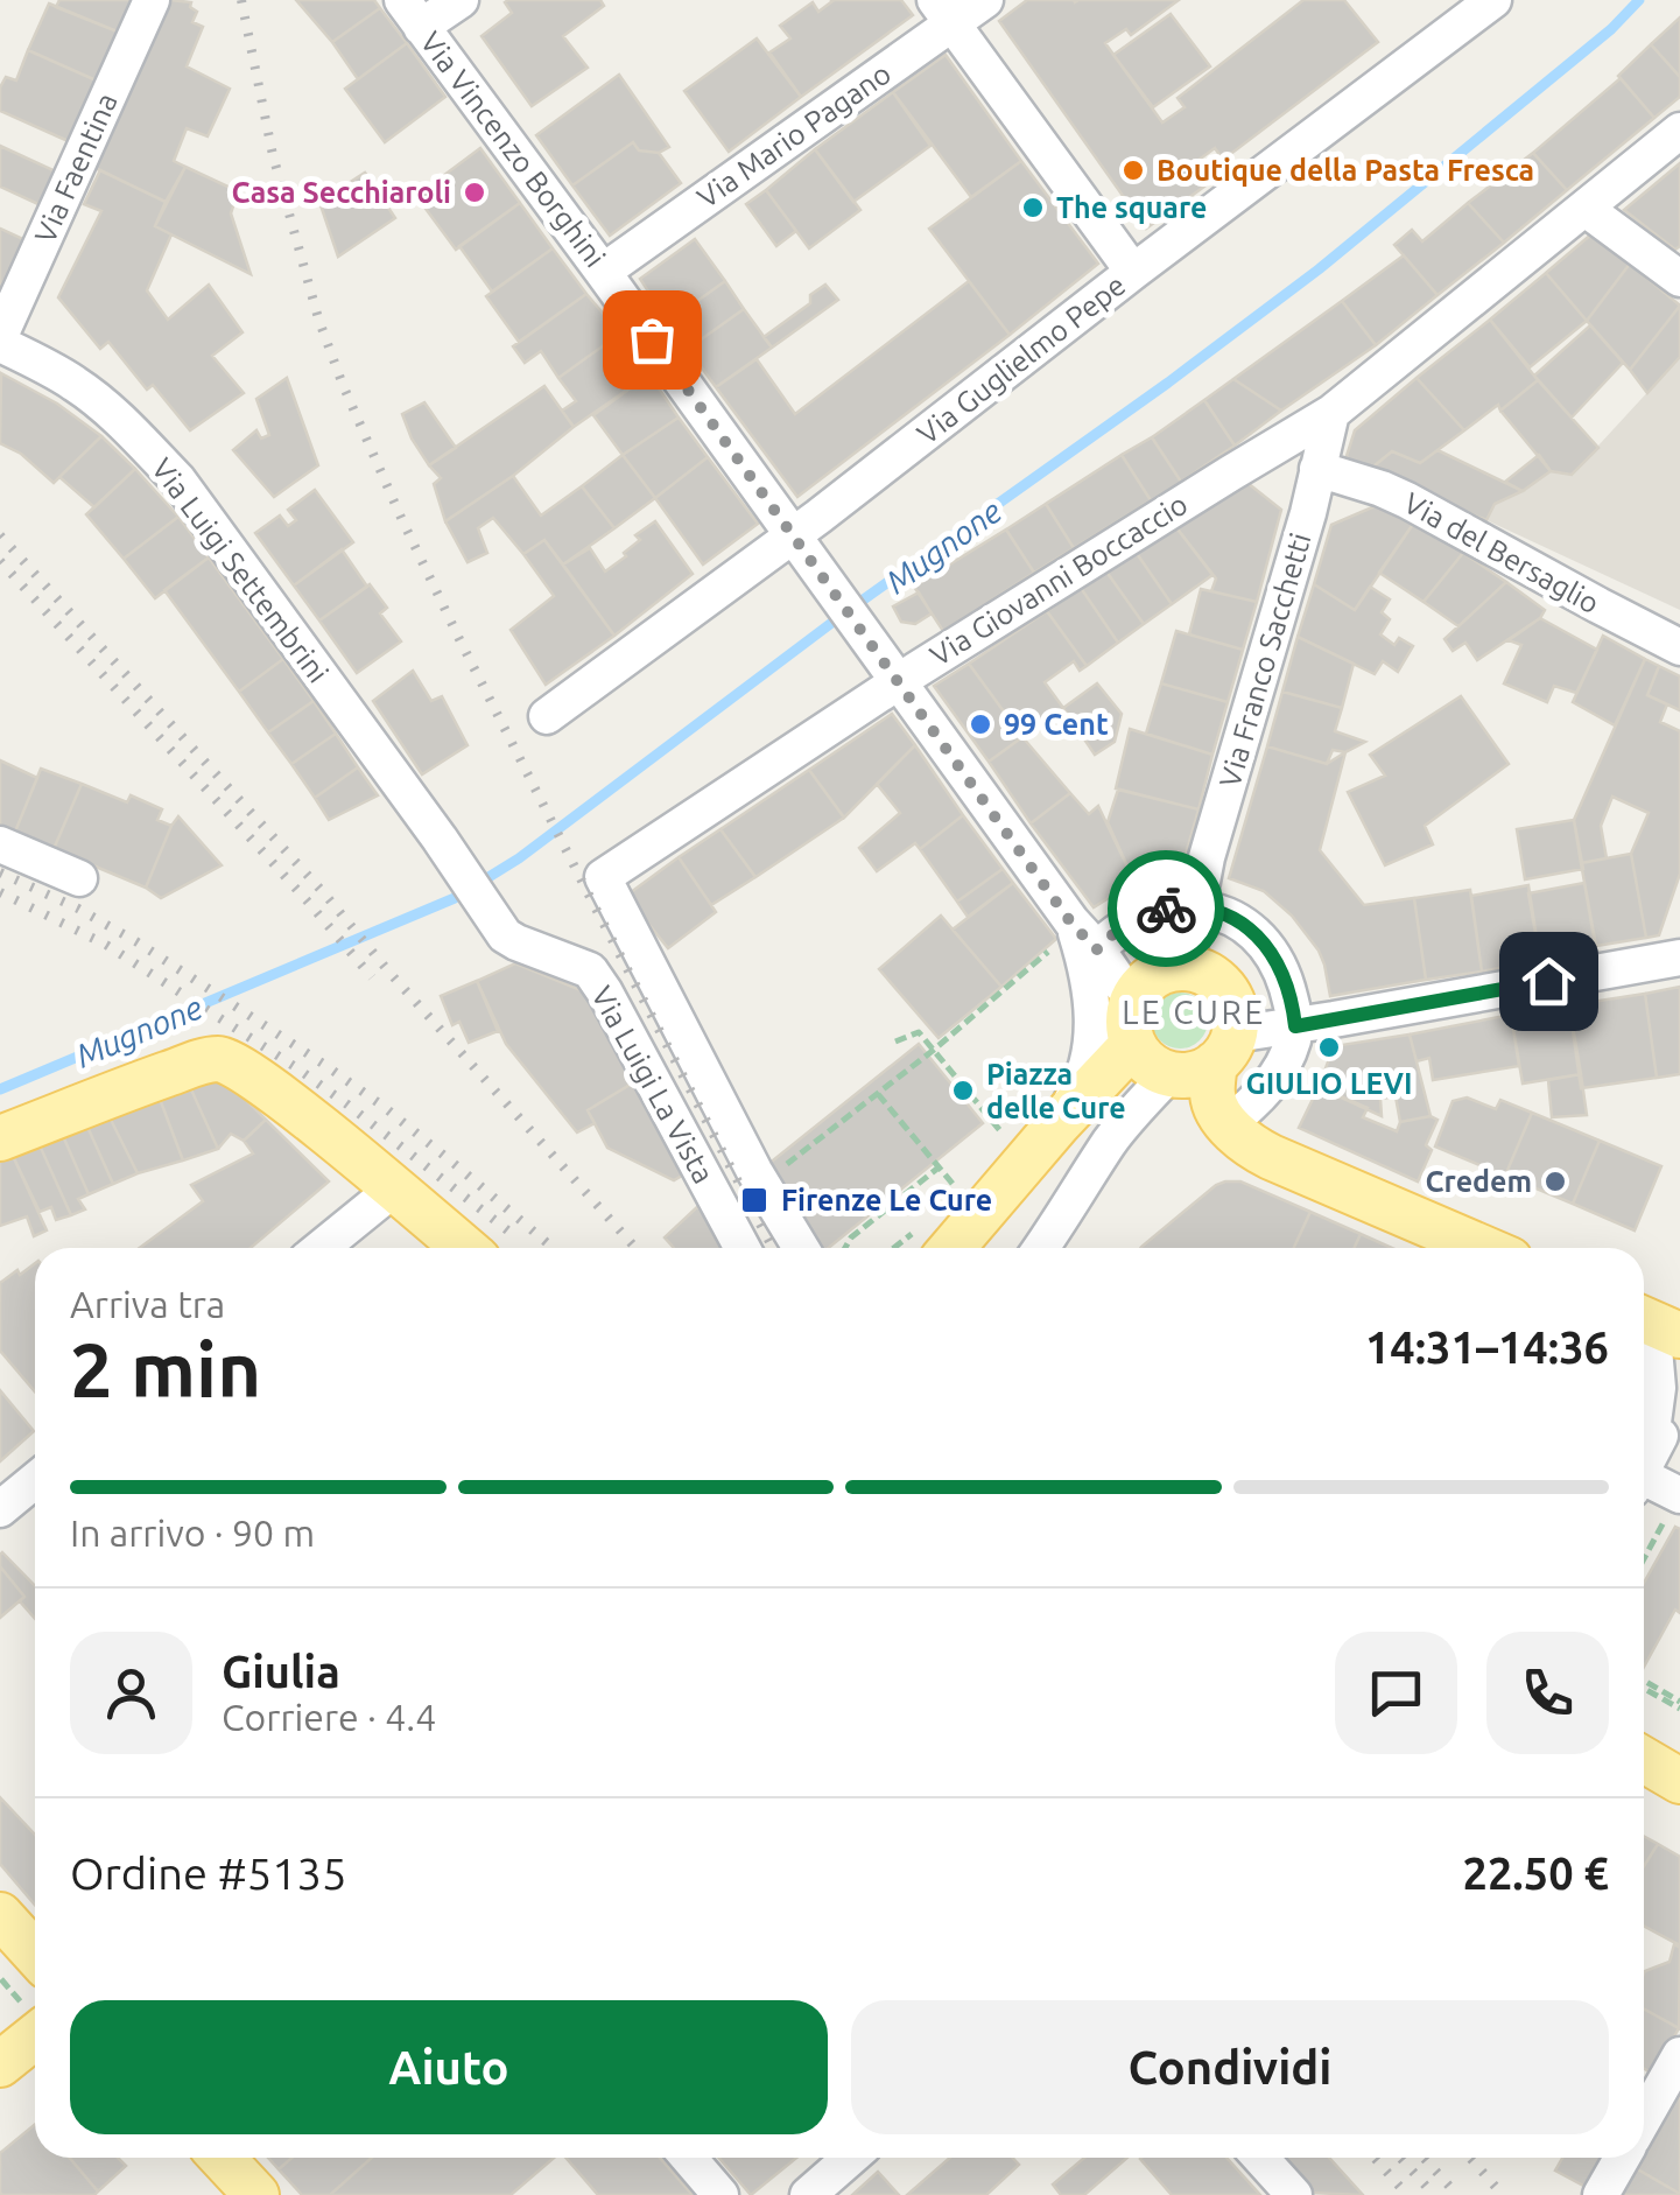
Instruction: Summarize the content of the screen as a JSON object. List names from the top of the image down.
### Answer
{
  "streets": {
    "street": [
      "Via Mario Pagano",
      "Via Vincenzo Borghini",
      "Via Faentina",
      "Via Guglielmo Pepe",
      "Via del Bersaglio",
      "Via Luigi Settembrini",
      "Via Giovanni Boccaccio",
      "Via Franco Sacchetti",
      "Via Luigi La Vista"
    ]
  },
  "crossings": [
    ["Via Mario Pagano", "Via Vincenzo Borghini"],
    ["Via Vincenzo Borghini", "Via Guglielmo Pepe"],
    ["Via Vincenzo Borghini", "Via Giovanni Boccaccio"],
    ["Via Faentina", "Via Luigi Settembrini"],
    ["Via del Bersaglio", "Via Franco Sacchetti"],
    ["Via Luigi Settembrini", "Via Luigi La Vista"],
    ["Via Giovanni Boccaccio", "Via Franco Sacchetti"]
  ],
  "districts": ["LE CURE"],
  "water": ["Mugnone"],
  "places": {
    "other": [
      "Boutique della Pasta Fresca",
      "Casa Secchiaroli",
      "The square",
      "99 Cent",
      "GIULIO LEVI",
      "Piazza delle Cure",
      "Credem"
    ],
    "transit": ["Firenze Le Cure"]
  },
  "page": {
    "heading": ["2 min", "Arriva tra", "14:31–14:36"],
    "panel": [
      "Giulia",
      "Corriere · 4.4",
      "Ordine #5135",
      "22.50 €"
    ],
    "bar": "In arrivo · 90 m",
    "buttons": ["Aiuto", "Condividi"]
  }
}
